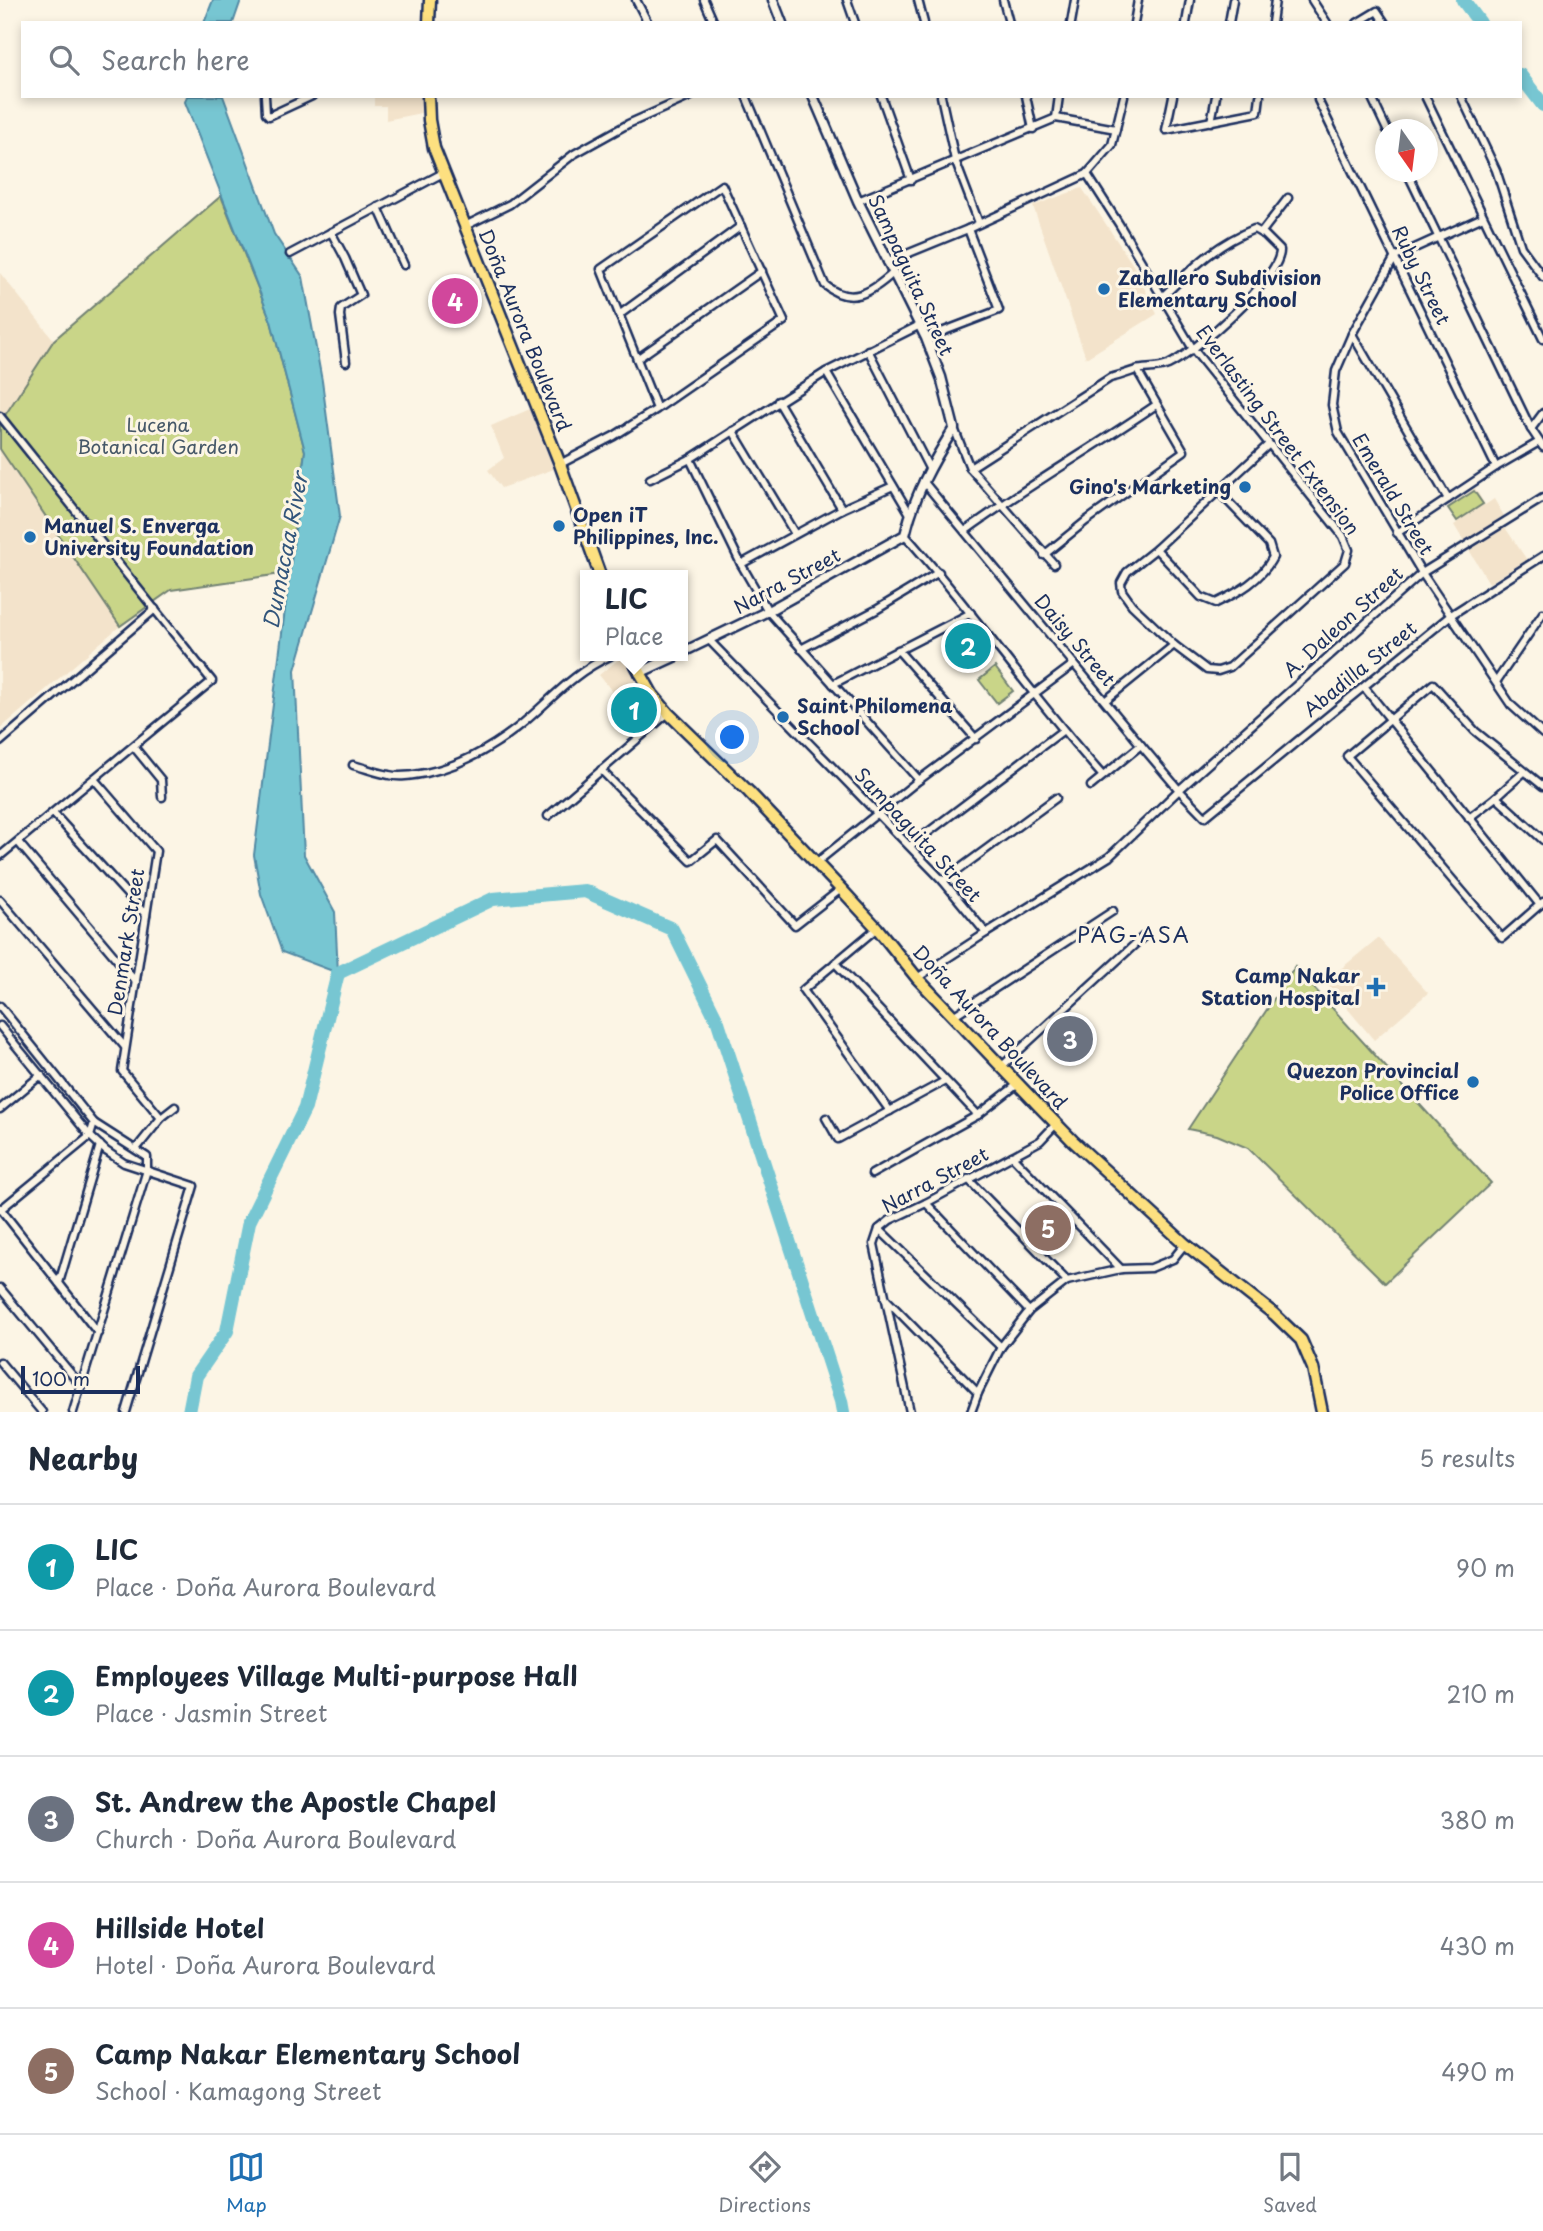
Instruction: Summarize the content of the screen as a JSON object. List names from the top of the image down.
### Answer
{
  "streets": {
    "main road": ["Doña Aurora Boulevard"],
    "street": [
      "Sampaguita Street",
      "Ruby Street",
      "Everlasting Street Extension",
      "Emerald Street",
      "Narra Street",
      "A. Daleon Street",
      "Daisy Street",
      "Abadilla Street",
      "Denmark Street"
    ]
  },
  "crossings": [
    ["Sampaguita Street", "Narra Street"],
    ["Sampaguita Street", "A. Daleon Street"],
    ["Ruby Street", "Emerald Street"],
    ["Doña Aurora Boulevard", "Narra Street"],
    ["Doña Aurora Boulevard", "A. Daleon Street"],
    ["Emerald Street", "A. Daleon Street"],
    ["Emerald Street", "Abadilla Street"],
    ["A. Daleon Street", "Daisy Street"],
    ["Daisy Street", "Abadilla Street"]
  ],
  "districts": ["PAG-ASA"],
  "water": ["Dumacaa River"],
  "parks": ["Lucena Botanical Garden"],
  "places": {
    "other": [
      "Zaballero Subdivision Elementary School",
      "Gino's Marketing",
      "Open iT Philippines, Inc.",
      "Manuel S. Enverga University Foundation",
      "Saint Philomena School",
      "Quezon Provincial Police Office"
    ],
    "health": ["Camp Nakar Station Hospital"]
  },
  "scale_bar": "100 m",
  "north": "bottom",
  "page": {
    "search": "Search here",
    "pins": [
      "4",
      "2",
      "1",
      "3",
      "5"
    ],
    "popup": ["LIC", "Place"],
    "scale": "100 m",
    "heading": ["Nearby", "5 results"],
    "list": [
      {
        "mark": "1",
        "name": "LIC",
        "note": "Place · Doña Aurora Boulevard",
        "value": "90 m"
      },
      {
        "mark": "2",
        "name": "Employees Village Multi-purpose Hall",
        "note": "Place · Jasmin Street",
        "value": "210 m"
      },
      {
        "mark": "3",
        "name": "St. Andrew the Apostle Chapel",
        "note": "Church · Doña Aurora Boulevard",
        "value": "380 m"
      },
      {
        "mark": "4",
        "name": "Hillside Hotel",
        "note": "Hotel · Doña Aurora Boulevard",
        "value": "430 m"
      },
      {
        "mark": "5",
        "name": "Camp Nakar Elementary School",
        "note": "School · Kamagong Street",
        "value": "490 m"
      }
    ],
    "nav": ["Map", "Directions", "Saved"]
  }
}
